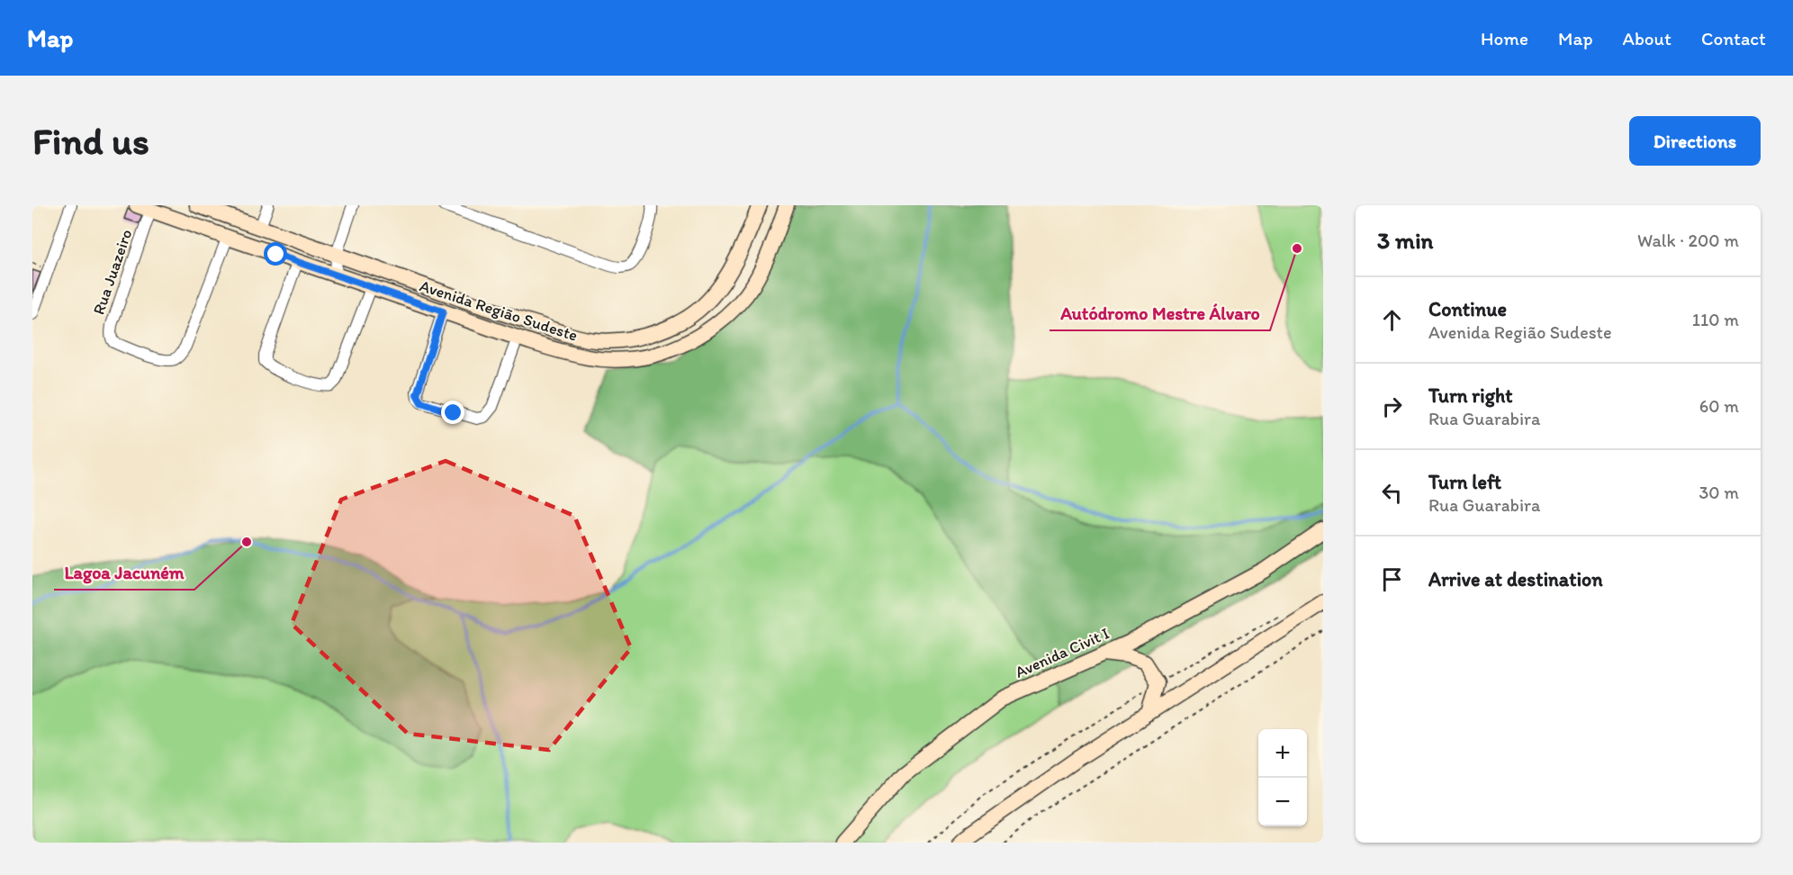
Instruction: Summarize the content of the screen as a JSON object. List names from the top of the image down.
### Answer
{
  "streets": {
    "street": ["Rua Juazeiro", "Avenida Região Sudeste", "Avenida Civit I"]
  },
  "crossings": [
    ["Rua Juazeiro", "Avenida Região Sudeste"]
  ],
  "places": ["Autódromo Mestre Álvaro", "Lagoa Jacuném"],
  "page": {
    "header": "Map",
    "nav": [
      "Home",
      "Map",
      "About",
      "Contact"
    ],
    "buttons": "Directions",
    "title": "Find us",
    "heading": ["3 min", "Walk · 200 m"],
    "list": [
      ["Continue", "Avenida Região Sudeste", "110 m"],
      ["Turn right", "Rua Guarabira", "60 m"],
      ["Turn left", "Rua Guarabira", "30 m"],
      "Arrive at destination"
    ],
    "map_buttons": ["+", "−"]
  }
}
